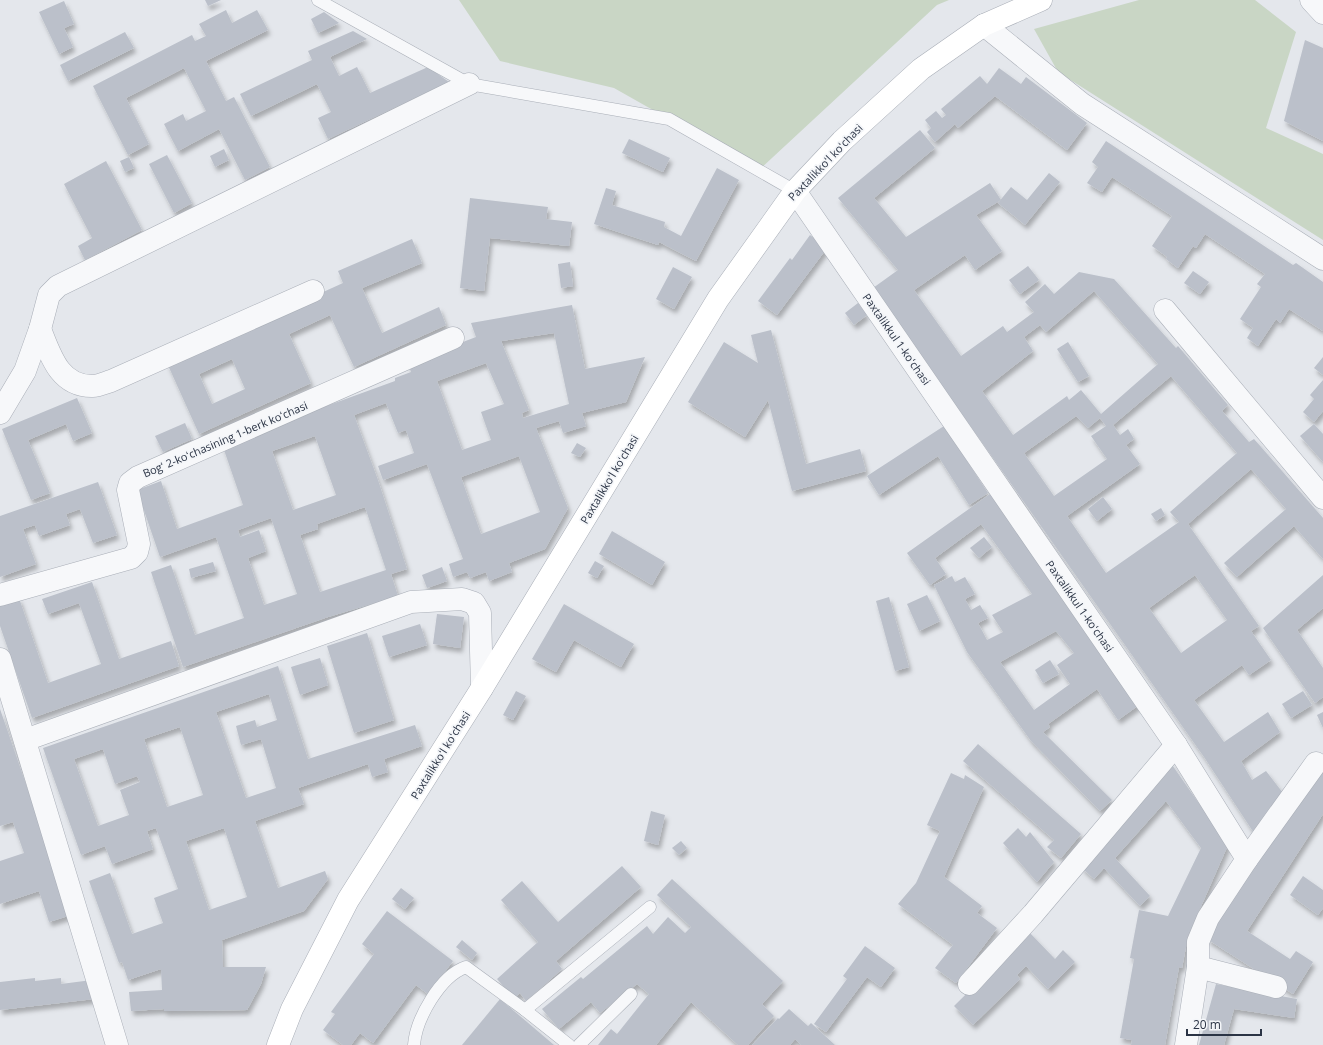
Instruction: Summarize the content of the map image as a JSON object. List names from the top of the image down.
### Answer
{
  "streets": {
    "street": ["Paxtalikkoʻl koʻchasi", "Paxtalikkul 1-koʻchasi", "Bogʻ 2-koʻchasining 1-berk koʻchasi"]
  },
  "crossings": [
    ["Paxtalikkoʻl koʻchasi", "Paxtalikkul 1-koʻchasi"]
  ],
  "scale_bar": "20 m"
}
